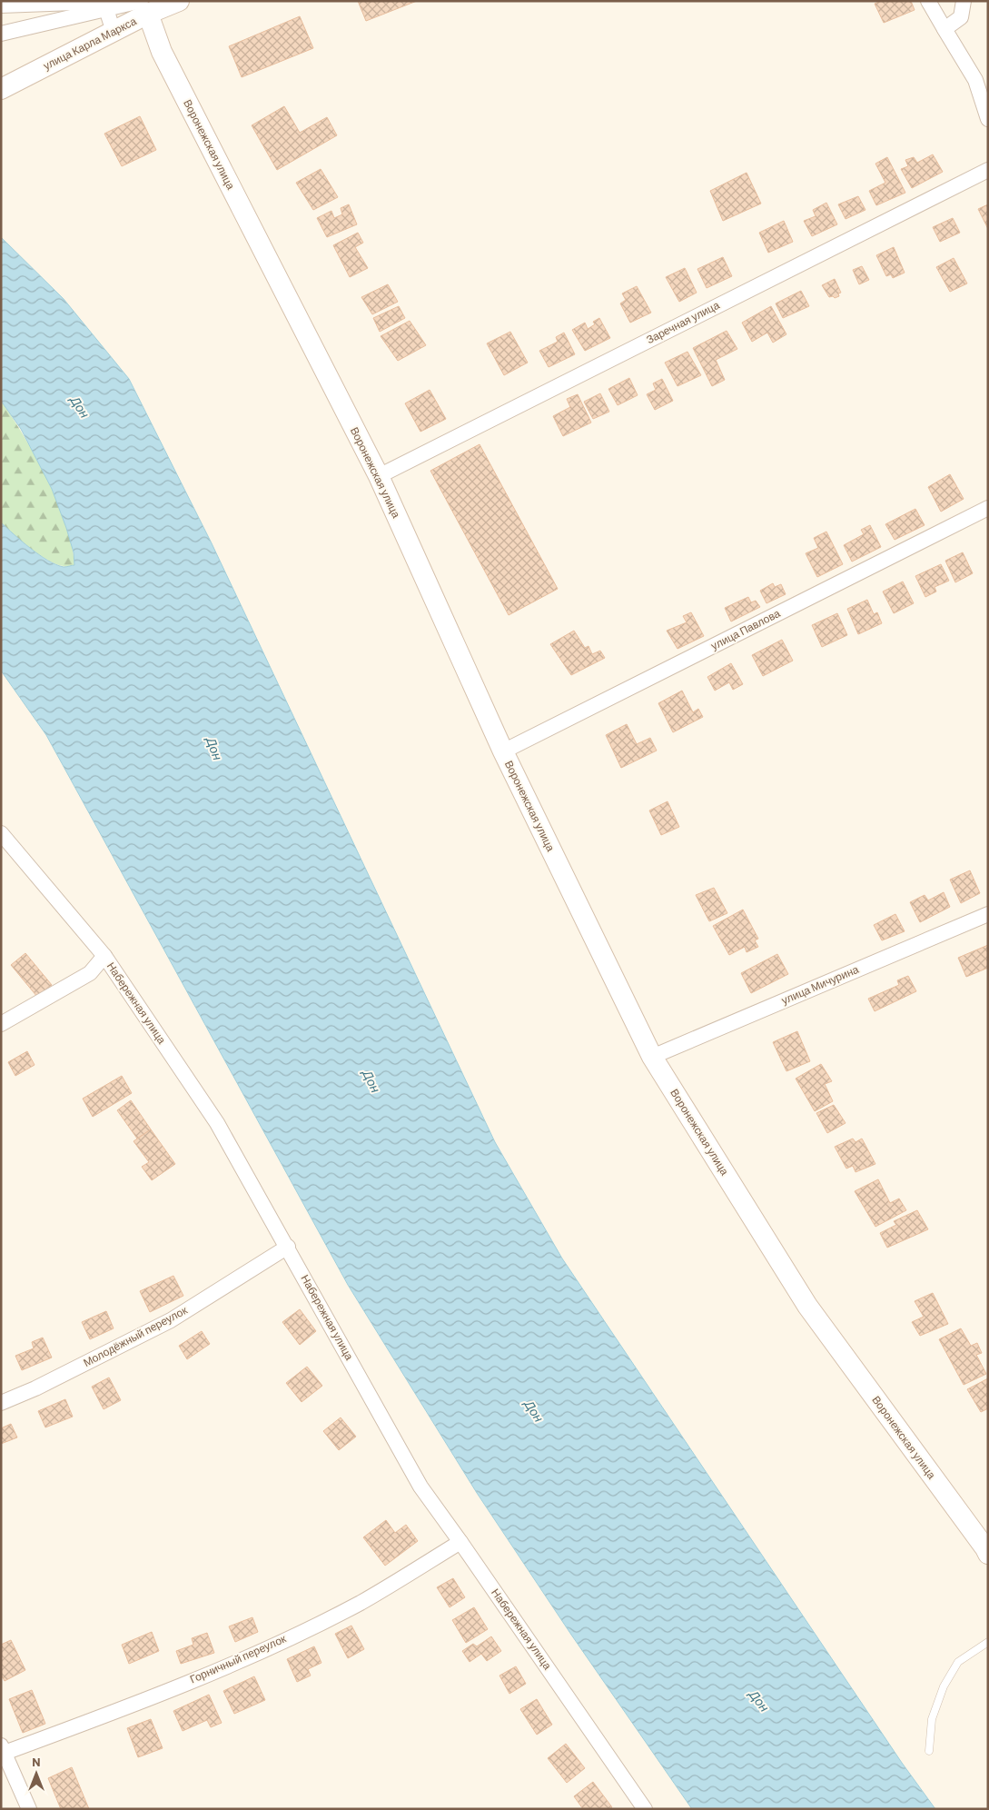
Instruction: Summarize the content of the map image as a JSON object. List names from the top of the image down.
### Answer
{
  "streets": {
    "street": [
      "улица Карла Маркса",
      "Воронежская улица",
      "Заречная улица",
      "улица Павлова",
      "улица Мичурина",
      "Набережная улица",
      "Молодёжный переулок",
      "Горничный переулок"
    ]
  },
  "crossings": [
    ["улица Карла Маркса", "Воронежская улица"],
    ["Воронежская улица", "Заречная улица"],
    ["Воронежская улица", "улица Павлова"],
    ["Воронежская улица", "улица Мичурина"],
    ["Набережная улица", "Молодёжный переулок"],
    ["Набережная улица", "Горничный переулок"]
  ],
  "water": ["Дон"],
  "north": "top"
}
